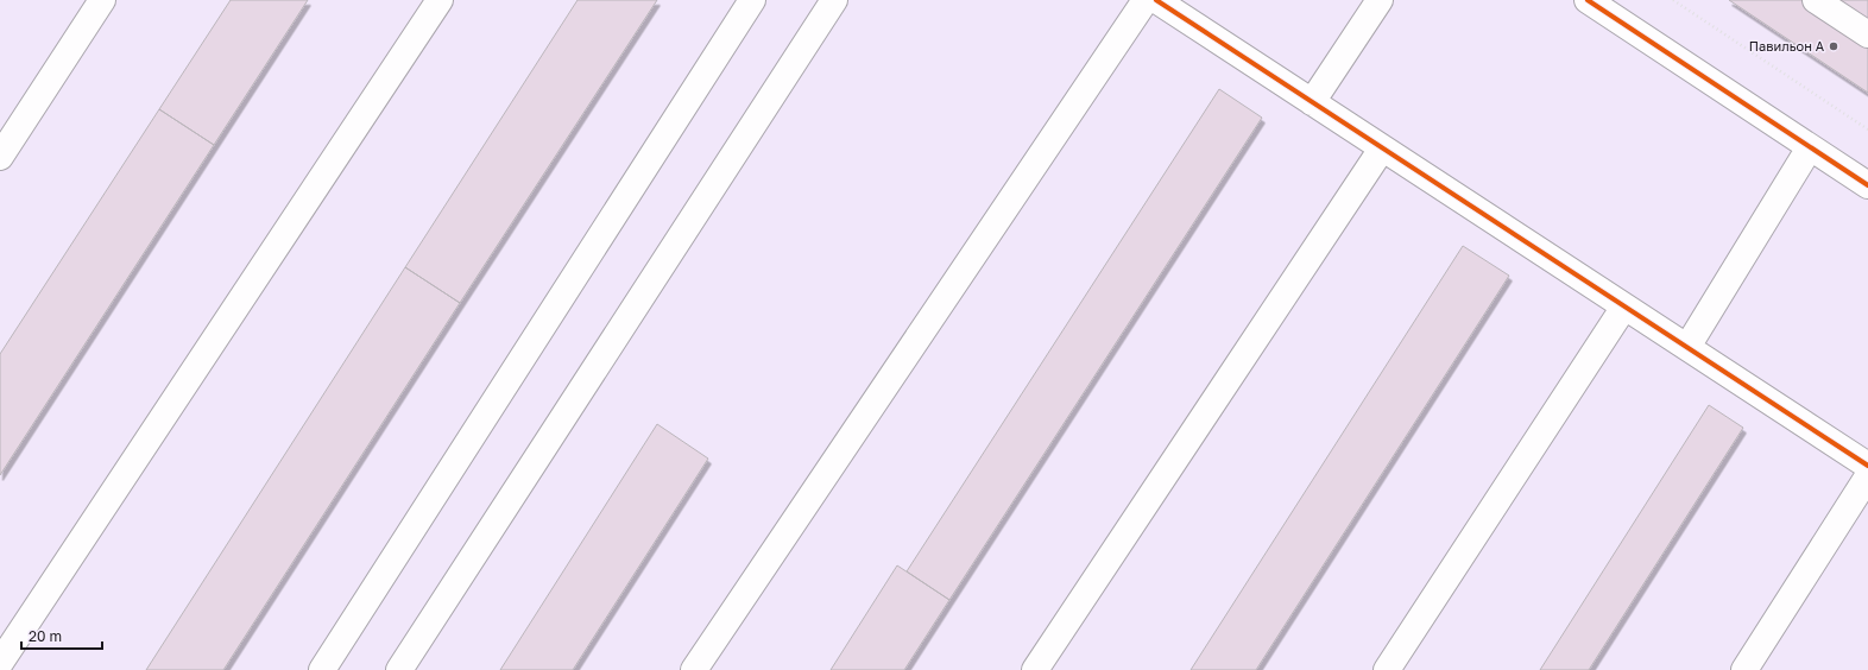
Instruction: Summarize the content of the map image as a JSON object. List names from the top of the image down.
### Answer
{
  "places": ["Павильон А"],
  "scale_bar": "20 m"
}
